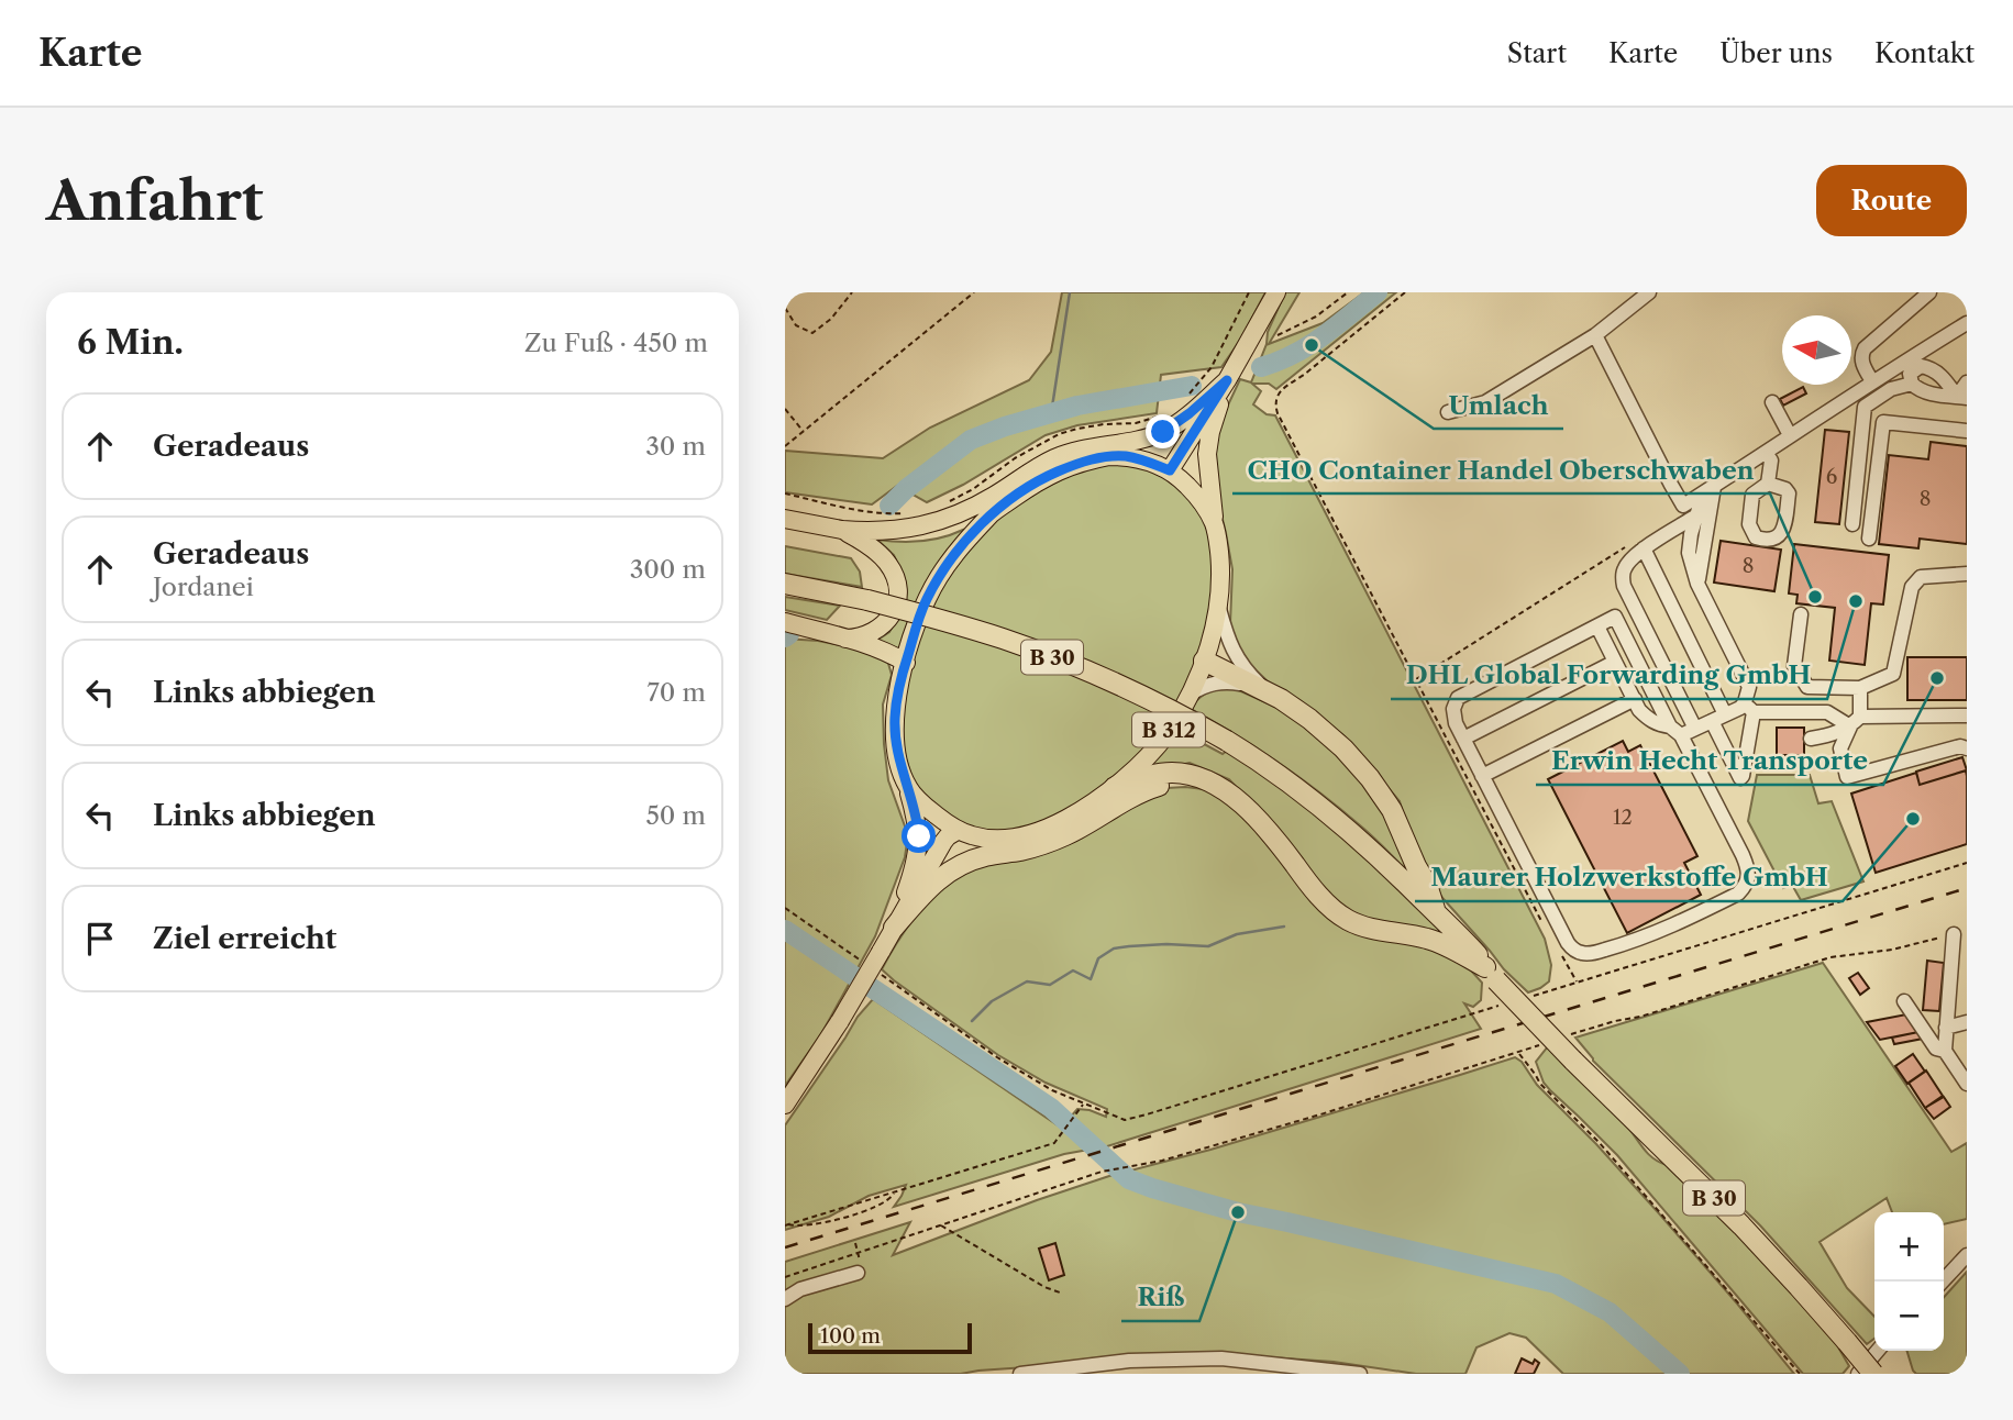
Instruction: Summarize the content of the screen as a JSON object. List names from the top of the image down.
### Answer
{
  "streets": {
    "highway": ["B 30"],
    "main road": ["B 312"]
  },
  "crossings": [
    ["B 30", "B 312"]
  ],
  "places": [
    "Umlach",
    "CHO Container Handel Oberschwaben",
    "DHL Global Forwarding GmbH",
    "Erwin Hecht Transporte",
    "Maurer Holzwerkstoffe GmbH",
    "Riß"
  ],
  "house_numbers": [
    "6",
    "8",
    "8",
    "12"
  ],
  "scale_bar": "100 m",
  "north": "left",
  "page": {
    "header": "Karte",
    "nav": [
      "Start",
      "Karte",
      "Über uns",
      "Kontakt"
    ],
    "buttons": "Route",
    "title": "Anfahrt",
    "heading": ["6 Min.", "Zu Fuß · 450 m"],
    "list": [
      ["Geradeaus", "30 m"],
      ["Geradeaus", "Jordanei", "300 m"],
      ["Links abbiegen", "70 m"],
      ["Links abbiegen", "50 m"],
      "Ziel erreicht"
    ],
    "map_buttons": ["+", "−"],
    "scale": "100 m"
  }
}
